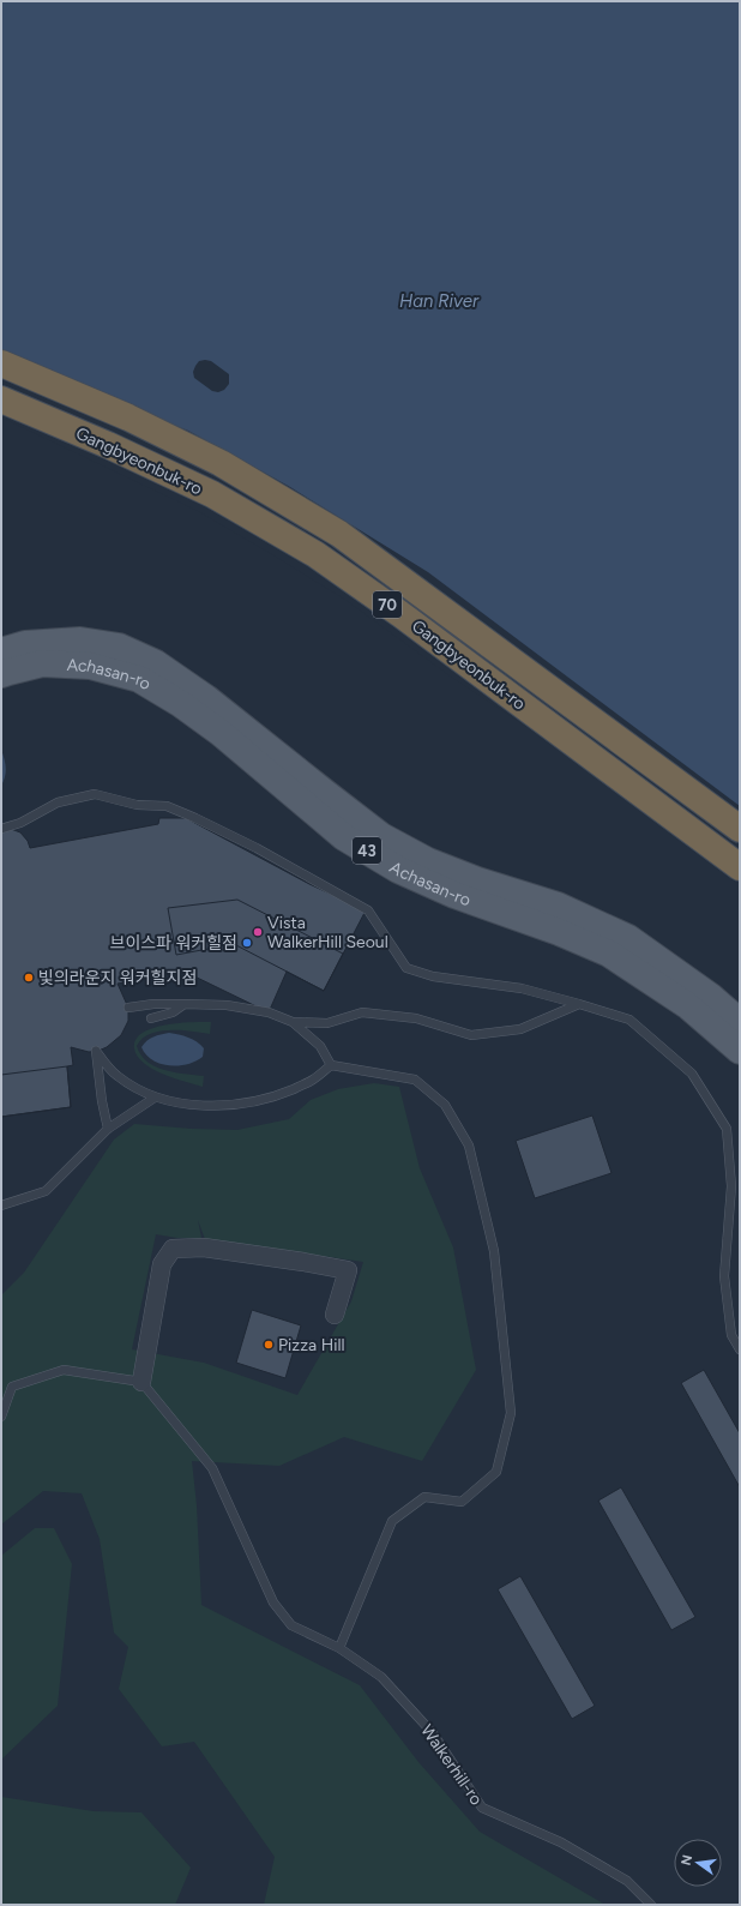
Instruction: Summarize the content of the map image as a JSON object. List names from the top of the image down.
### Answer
{
  "streets": {
    "highway": ["Gangbyeonbuk-ro", "70"],
    "main road": ["Achasan-ro", "43"],
    "lane": ["Walkerhill-ro"]
  },
  "water": ["Han River"],
  "places": [
    "Vista WalkerHill Seoul",
    "브이스파 워커힐점",
    "빛의라운지 워커힐지점",
    "Pizza Hill"
  ],
  "north": "left"
}
